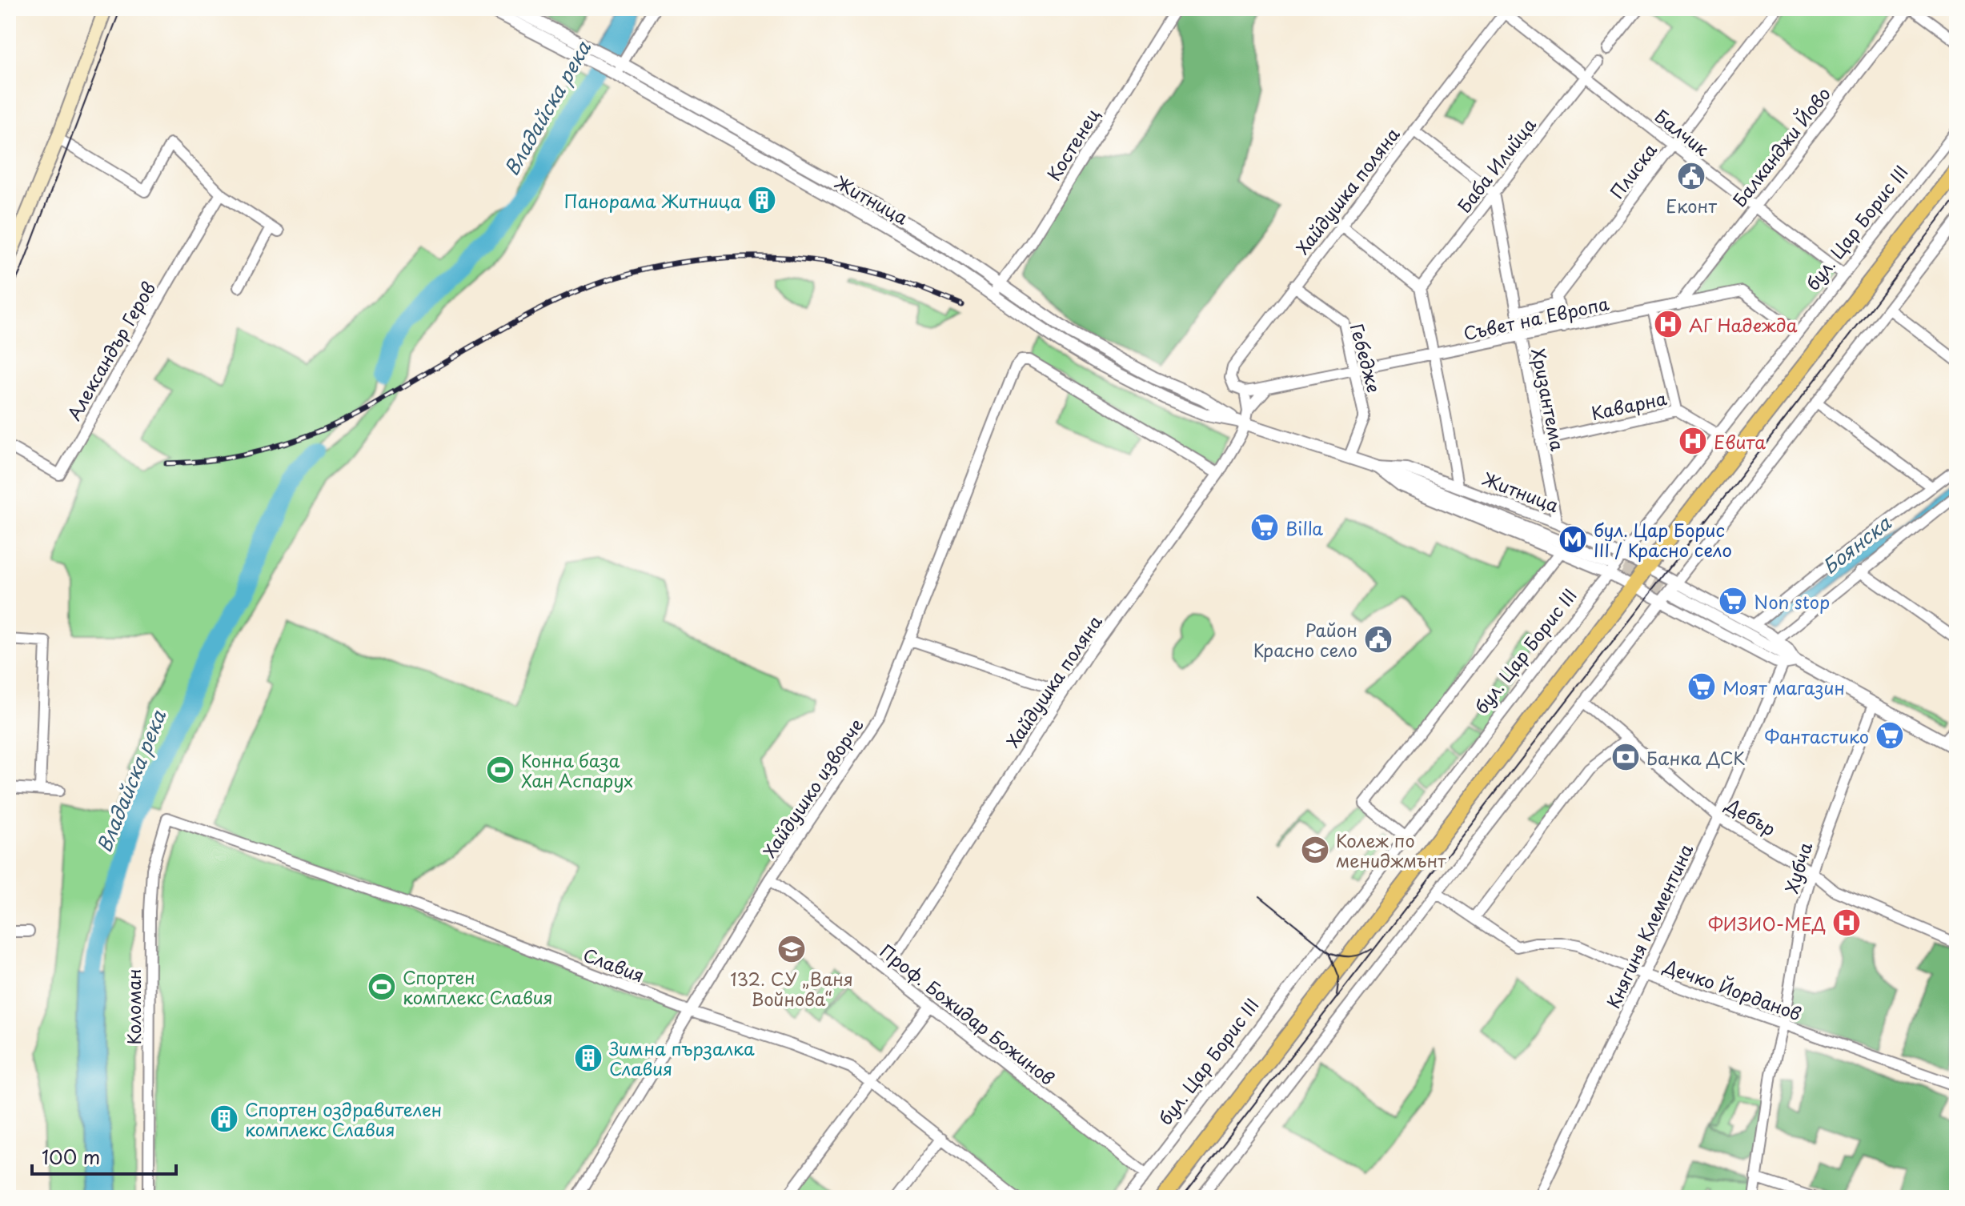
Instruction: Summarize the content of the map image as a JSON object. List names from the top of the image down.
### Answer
{
  "streets": {
    "street": [
      "Балчик",
      "Костенец",
      "Балканджи Йово",
      "Баба Илийца",
      "Плиска",
      "Хайдушка поляна",
      "Житница",
      "бул. Цар Борис III",
      "Съвет на Европа",
      "Александър Геров",
      "Гебедже",
      "Хризантема",
      "Каварна",
      "Хайдушко изворче",
      "Дебър",
      "Хубча",
      "Княгиня Клементина",
      "Славия",
      "Дечко Йорданов",
      "Коломан",
      "Проф. Божидар Божинов"
    ]
  },
  "crossings": [
    ["Балчик", "Балканджи Йово"],
    ["Балчик", "Баба Илийца"],
    ["Балчик", "Плиска"],
    ["Балчик", "Хайдушка поляна"],
    ["Балчик", "бул. Цар Борис III"],
    ["Костенец", "Житница"],
    ["Балканджи Йово", "Съвет на Европа"],
    ["Баба Илийца", "Хризантема"],
    ["Хайдушка поляна", "Житница"],
    ["Хайдушка поляна", "Гебедже"],
    ["Хайдушка поляна", "Хайдушко изворче"],
    ["Хайдушка поляна", "Проф. Божидар Божинов"],
    ["Житница", "бул. Цар Борис III"],
    ["Житница", "Гебедже"],
    ["Житница", "Хризантема"],
    ["Житница", "Княгиня Клементина"],
    ["бул. Цар Борис III", "Съвет на Европа"],
    ["бул. Цар Борис III", "Каварна"],
    ["бул. Цар Борис III", "Проф. Божидар Божинов"],
    ["Съвет на Европа", "Гебедже"],
    ["Съвет на Европа", "Хризантема"],
    ["Хризантема", "Каварна"],
    ["Хайдушко изворче", "Славия"],
    ["Хайдушко изворче", "Проф. Божидар Божинов"],
    ["Дебър", "Хубча"],
    ["Дебър", "Княгиня Клементина"],
    ["Хубча", "Дечко Йорданов"],
    ["Княгиня Клементина", "Дечко Йорданов"],
    ["Славия", "Коломан"]
  ],
  "water": ["Владайска река", "Боянска"],
  "places": {
    "public building": ["Еконт", "Район Красно село"],
    "building": ["Панорама Житница", "Зимна пързалка Славия", "Спортен оздравителен комплекс Славия"],
    "hospital": ["АГ Надежда", "Евита", "ФИЗИО-МЕД"],
    "supermarket": [
      "Billa",
      "Non stop",
      "Моят магазин",
      "Фантастико"
    ],
    "metro station": ["бул. Цар Борис III / Красно село"],
    "bank": ["Банка ДСК"],
    "sports": ["Конна база Хан Аспарух", "Спортен комплекс Славия"],
    "school or university": ["Колеж по мениджмънт", "132. СУ „Ваня Войнова“"]
  },
  "scale_bar": "100 m"
}
